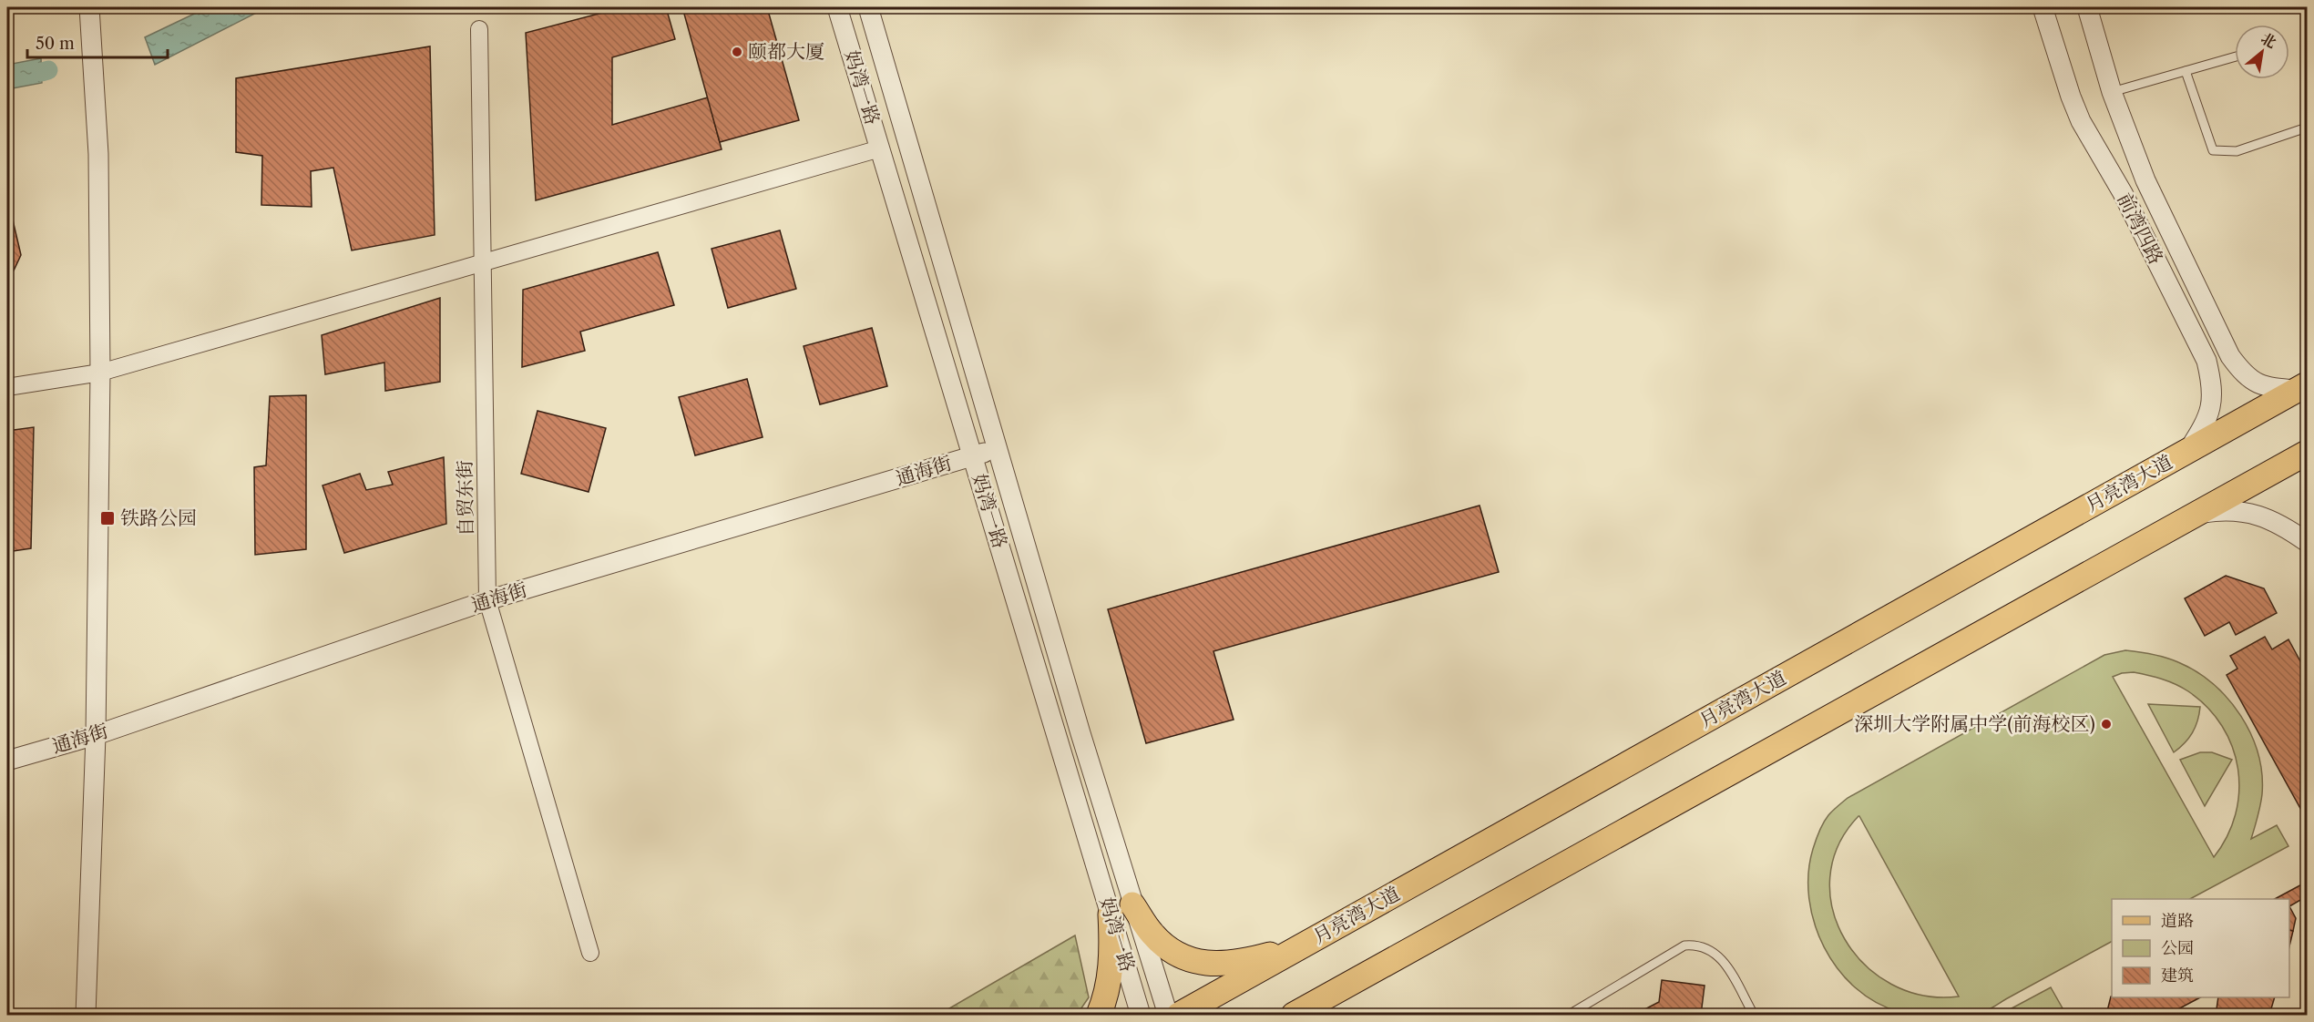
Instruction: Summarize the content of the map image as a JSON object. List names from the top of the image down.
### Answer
{
  "streets": {
    "main road": ["月亮湾大道"],
    "street": [
      "妈湾一路",
      "前湾四路",
      "通海街",
      "自贸东街"
    ]
  },
  "crossings": [
    ["妈湾一路", "通海街"],
    ["前湾四路", "月亮湾大道"],
    ["通海街", "自贸东街"]
  ],
  "places": {
    "other": ["颐都大厦", "深圳大学附属中学(前海校区)"],
    "transit": ["铁路公园"]
  },
  "legend": ["道路", "公园", "建筑"],
  "scale_bar": "50 m",
  "north": "top right"
}
